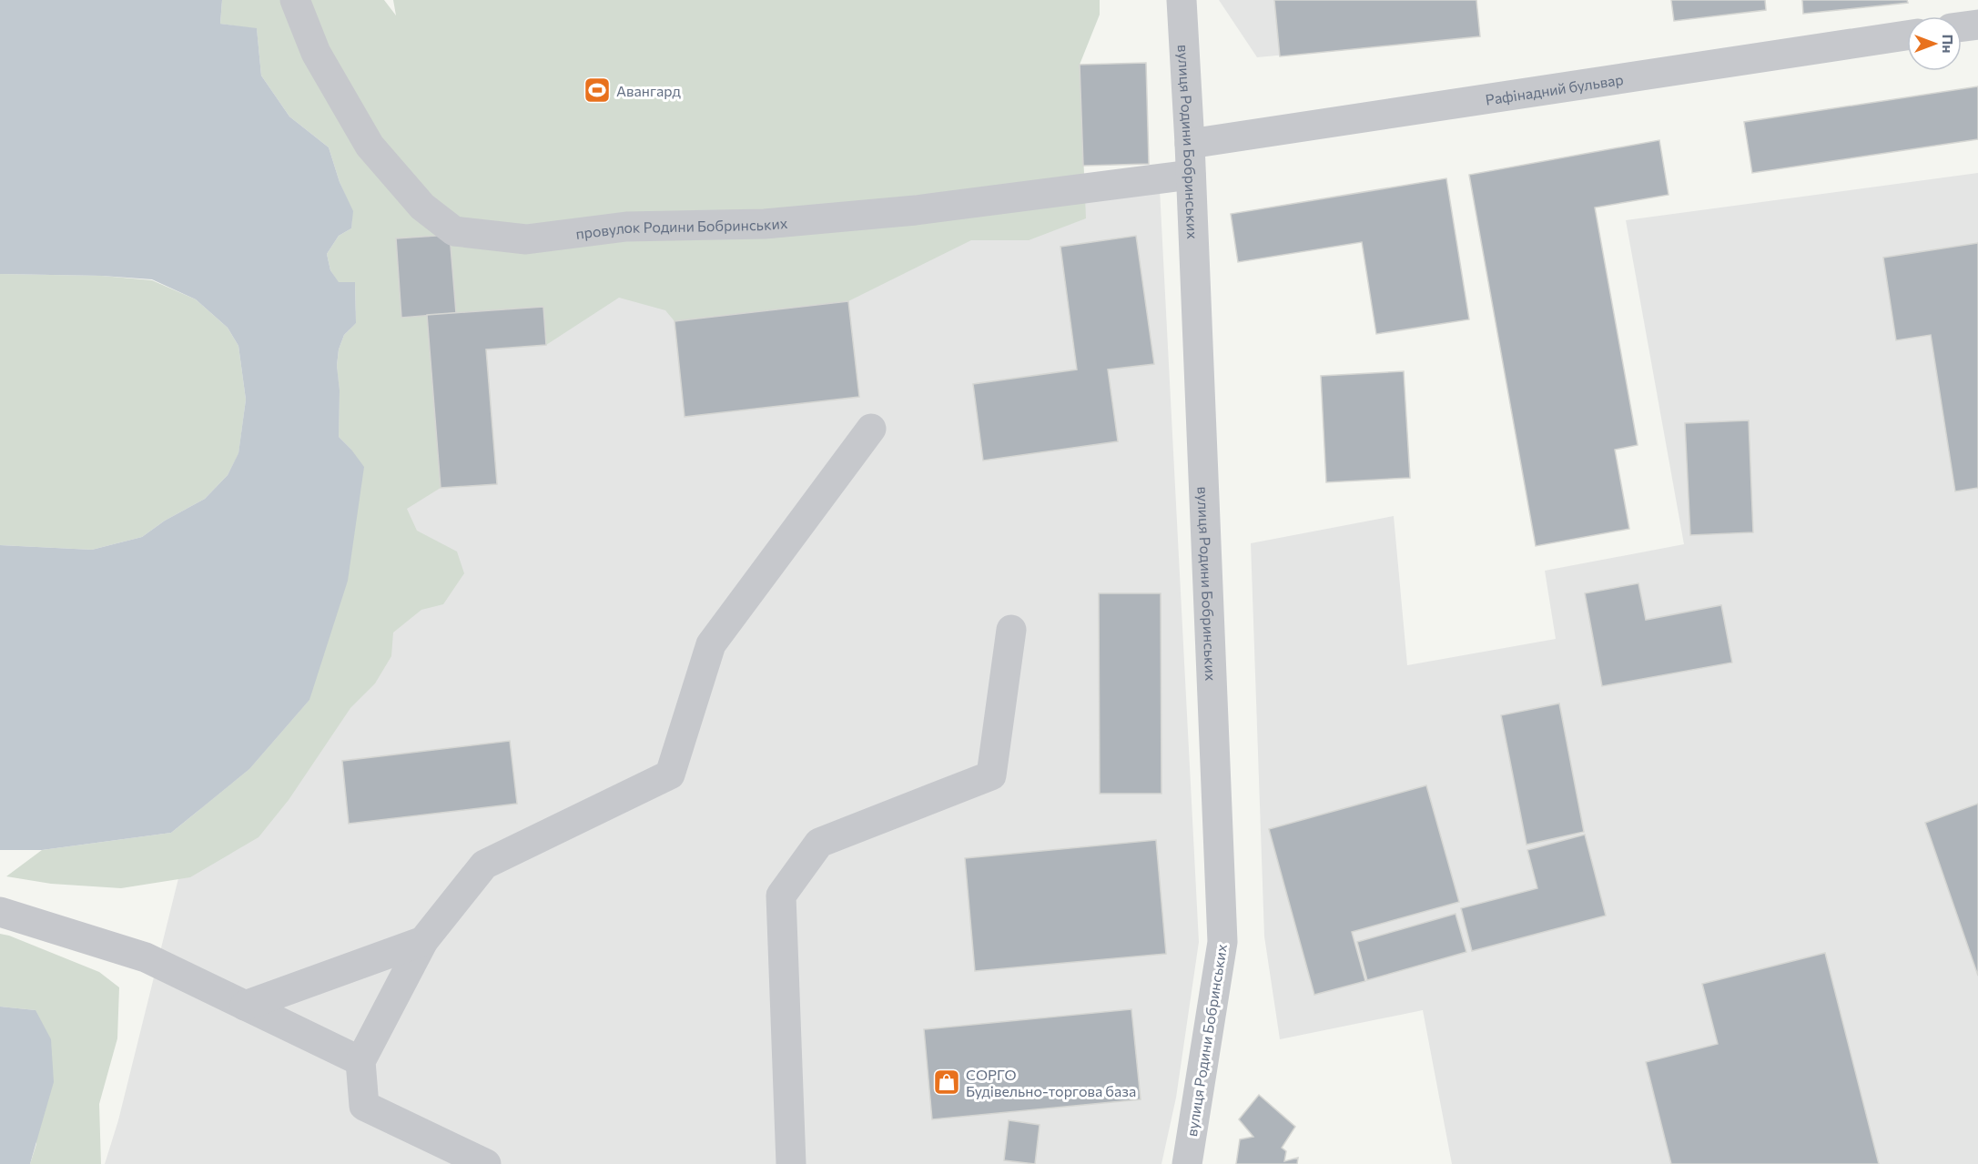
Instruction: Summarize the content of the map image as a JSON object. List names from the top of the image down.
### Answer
{
  "streets": {
    "street": ["Рафінадний бульвар", "вулиця Родини Бобринських", "провулок Родини Бобринських"]
  },
  "crossings": [
    ["Рафінадний бульвар", "вулиця Родини Бобринських"],
    ["вулиця Родини Бобринських", "провулок Родини Бобринських"]
  ],
  "places": {
    "sports": ["Авангард"],
    "shop": ["СОРГО Будівельно-торгова база"]
  },
  "north": "right"
}
